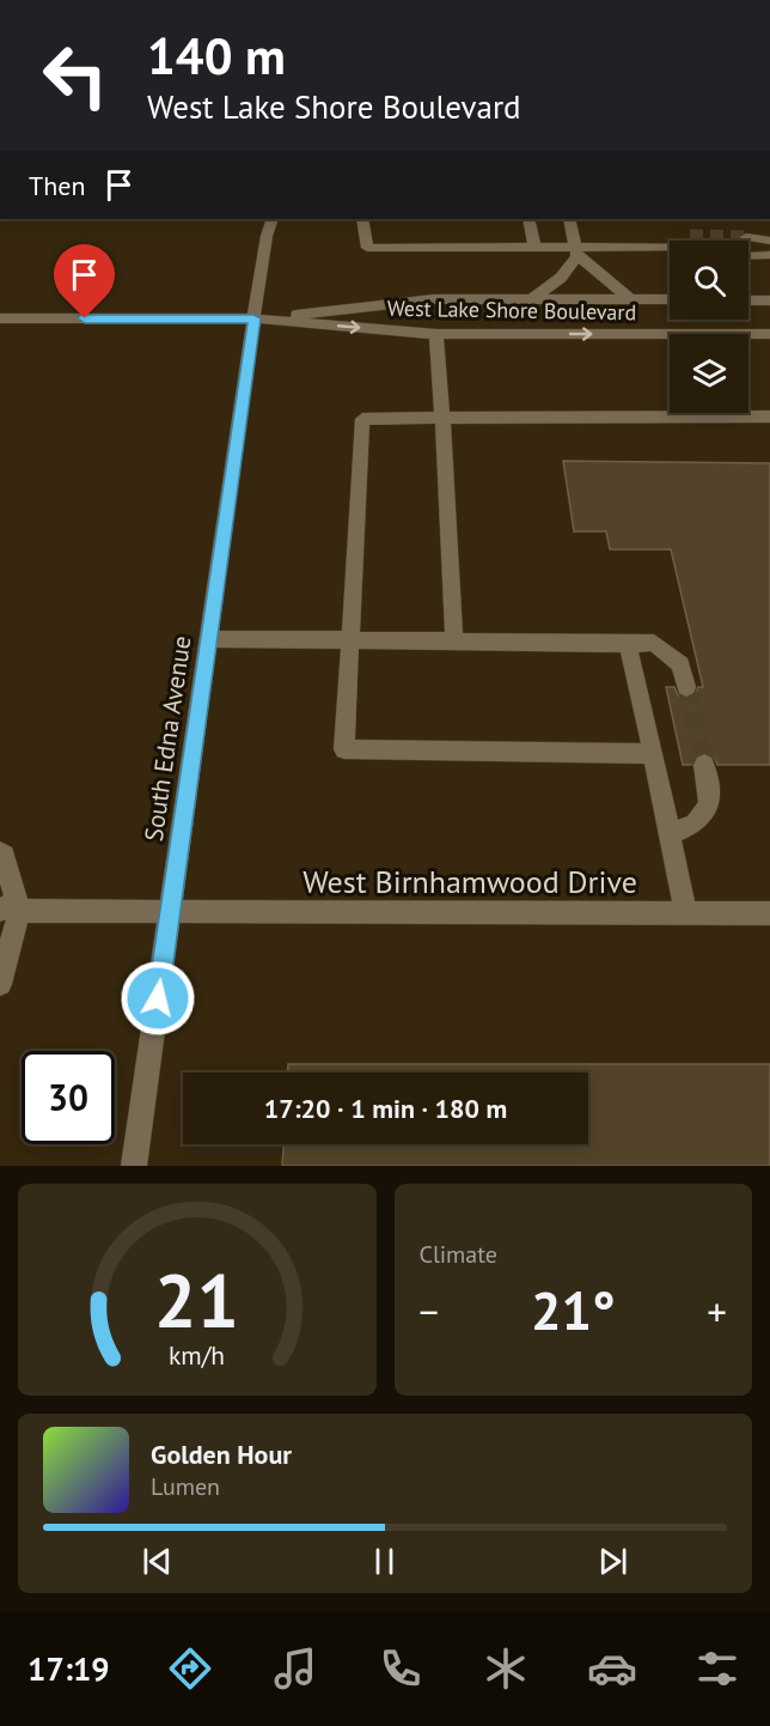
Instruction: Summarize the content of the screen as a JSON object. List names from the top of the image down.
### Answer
{
  "streets": {
    "street": ["West Lake Shore Boulevard", "South Edna Avenue", "West Birnhamwood Drive"]
  },
  "crossings": [
    ["West Lake Shore Boulevard", "South Edna Avenue"],
    ["South Edna Avenue", "West Birnhamwood Drive"]
  ],
  "page": {
    "turn": ["140 m", "West Lake Shore Boulevard"],
    "then": "Then",
    "limit": "30",
    "trip": "17:20 · 1 min · 180 m",
    "tile": "Climate",
    "heat": ["−", "21°", "+"],
    "song": ["Golden Hour", "Lumen"],
    "tabs": "17:19",
    "gauge": ["21", "km/h"]
  }
}
